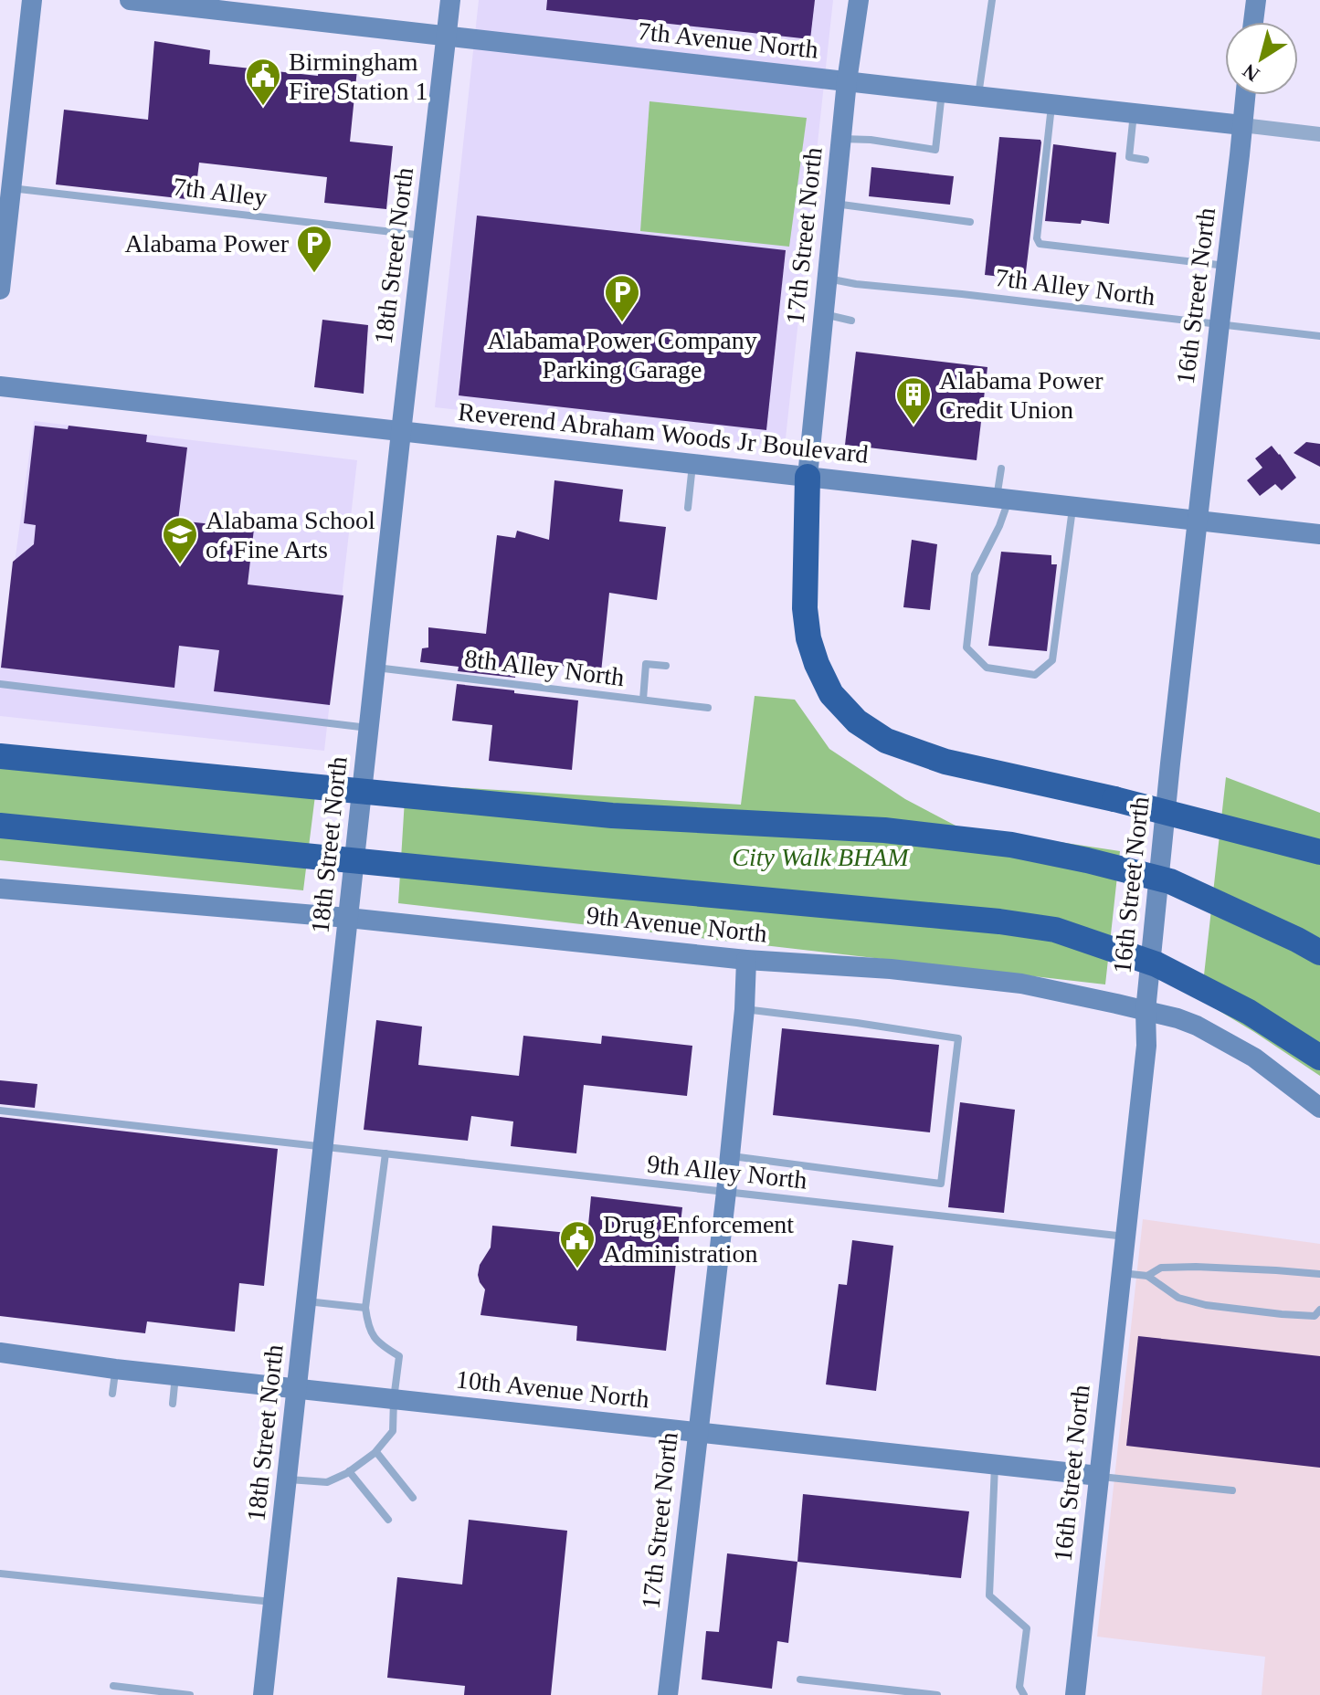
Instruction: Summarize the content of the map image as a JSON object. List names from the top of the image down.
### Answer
{
  "streets": {
    "street": [
      "7th Avenue North",
      "17th Street North",
      "18th Street North",
      "16th Street North",
      "Reverend Abraham Woods Jr Boulevard",
      "9th Avenue North",
      "10th Avenue North"
    ],
    "lane": [
      "7th Alley",
      "7th Alley North",
      "8th Alley North",
      "9th Alley North"
    ]
  },
  "crossings": [
    ["7th Avenue North", "17th Street North"],
    ["7th Avenue North", "18th Street North"],
    ["7th Avenue North", "16th Street North"],
    ["7th Alley", "18th Street North"],
    ["17th Street North", "7th Alley North"],
    ["17th Street North", "Reverend Abraham Woods Jr Boulevard"],
    ["17th Street North", "9th Avenue North"],
    ["17th Street North", "9th Alley North"],
    ["17th Street North", "10th Avenue North"],
    ["18th Street North", "Reverend Abraham Woods Jr Boulevard"],
    ["18th Street North", "8th Alley North"],
    ["18th Street North", "9th Avenue North"],
    ["18th Street North", "9th Alley North"],
    ["18th Street North", "10th Avenue North"],
    ["7th Alley North", "16th Street North"],
    ["16th Street North", "Reverend Abraham Woods Jr Boulevard"],
    ["16th Street North", "9th Avenue North"],
    ["16th Street North", "9th Alley North"],
    ["16th Street North", "10th Avenue North"]
  ],
  "parks": ["City Walk BHAM"],
  "places": {
    "public building": ["Birmingham Fire Station 1", "Drug Enforcement Administration"],
    "parking": ["Alabama Power", "Alabama Power Company Parking Garage"],
    "building": ["Alabama Power Credit Union"],
    "school or university": ["Alabama School of Fine Arts"]
  },
  "north": "bottom left"
}
